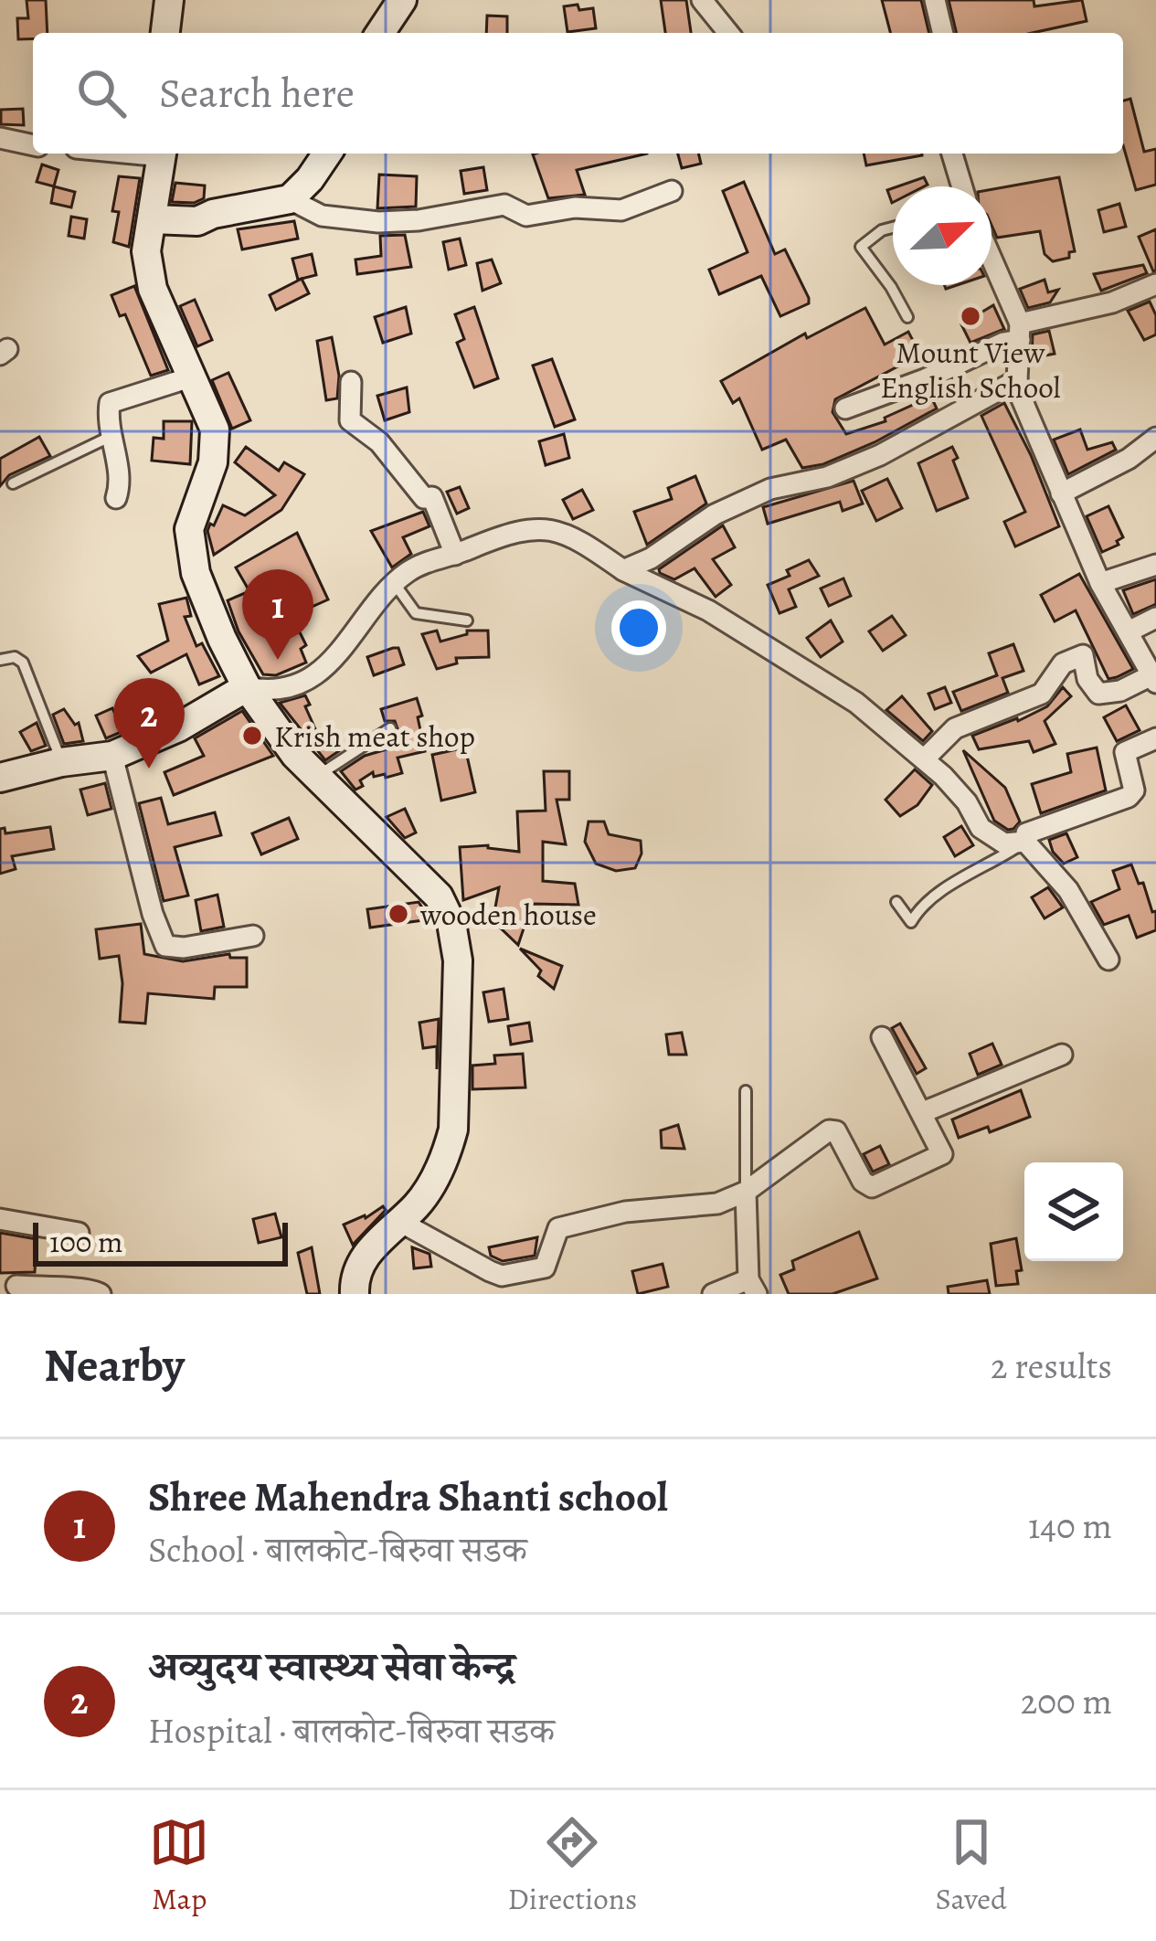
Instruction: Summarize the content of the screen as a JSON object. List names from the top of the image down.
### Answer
{
  "places": ["Mount View English School", "Krish meat shop", "wooden house"],
  "scale_bar": "100 m",
  "north": "top right",
  "page": {
    "search": "Search here",
    "pins": ["1", "2"],
    "scale": "100 m",
    "heading": ["Nearby", "2 results"],
    "list": [
      {
        "mark": "1",
        "name": "Shree Mahendra Shanti school",
        "note": "School · बालकोट-बिरुवा सडक",
        "value": "140 m"
      },
      {
        "mark": "2",
        "name": "अव्युदय स्वास्थ्य सेवा केन्द्र",
        "note": "Hospital · बालकोट-बिरुवा सडक",
        "value": "200 m"
      }
    ],
    "nav": ["Map", "Directions", "Saved"]
  }
}
